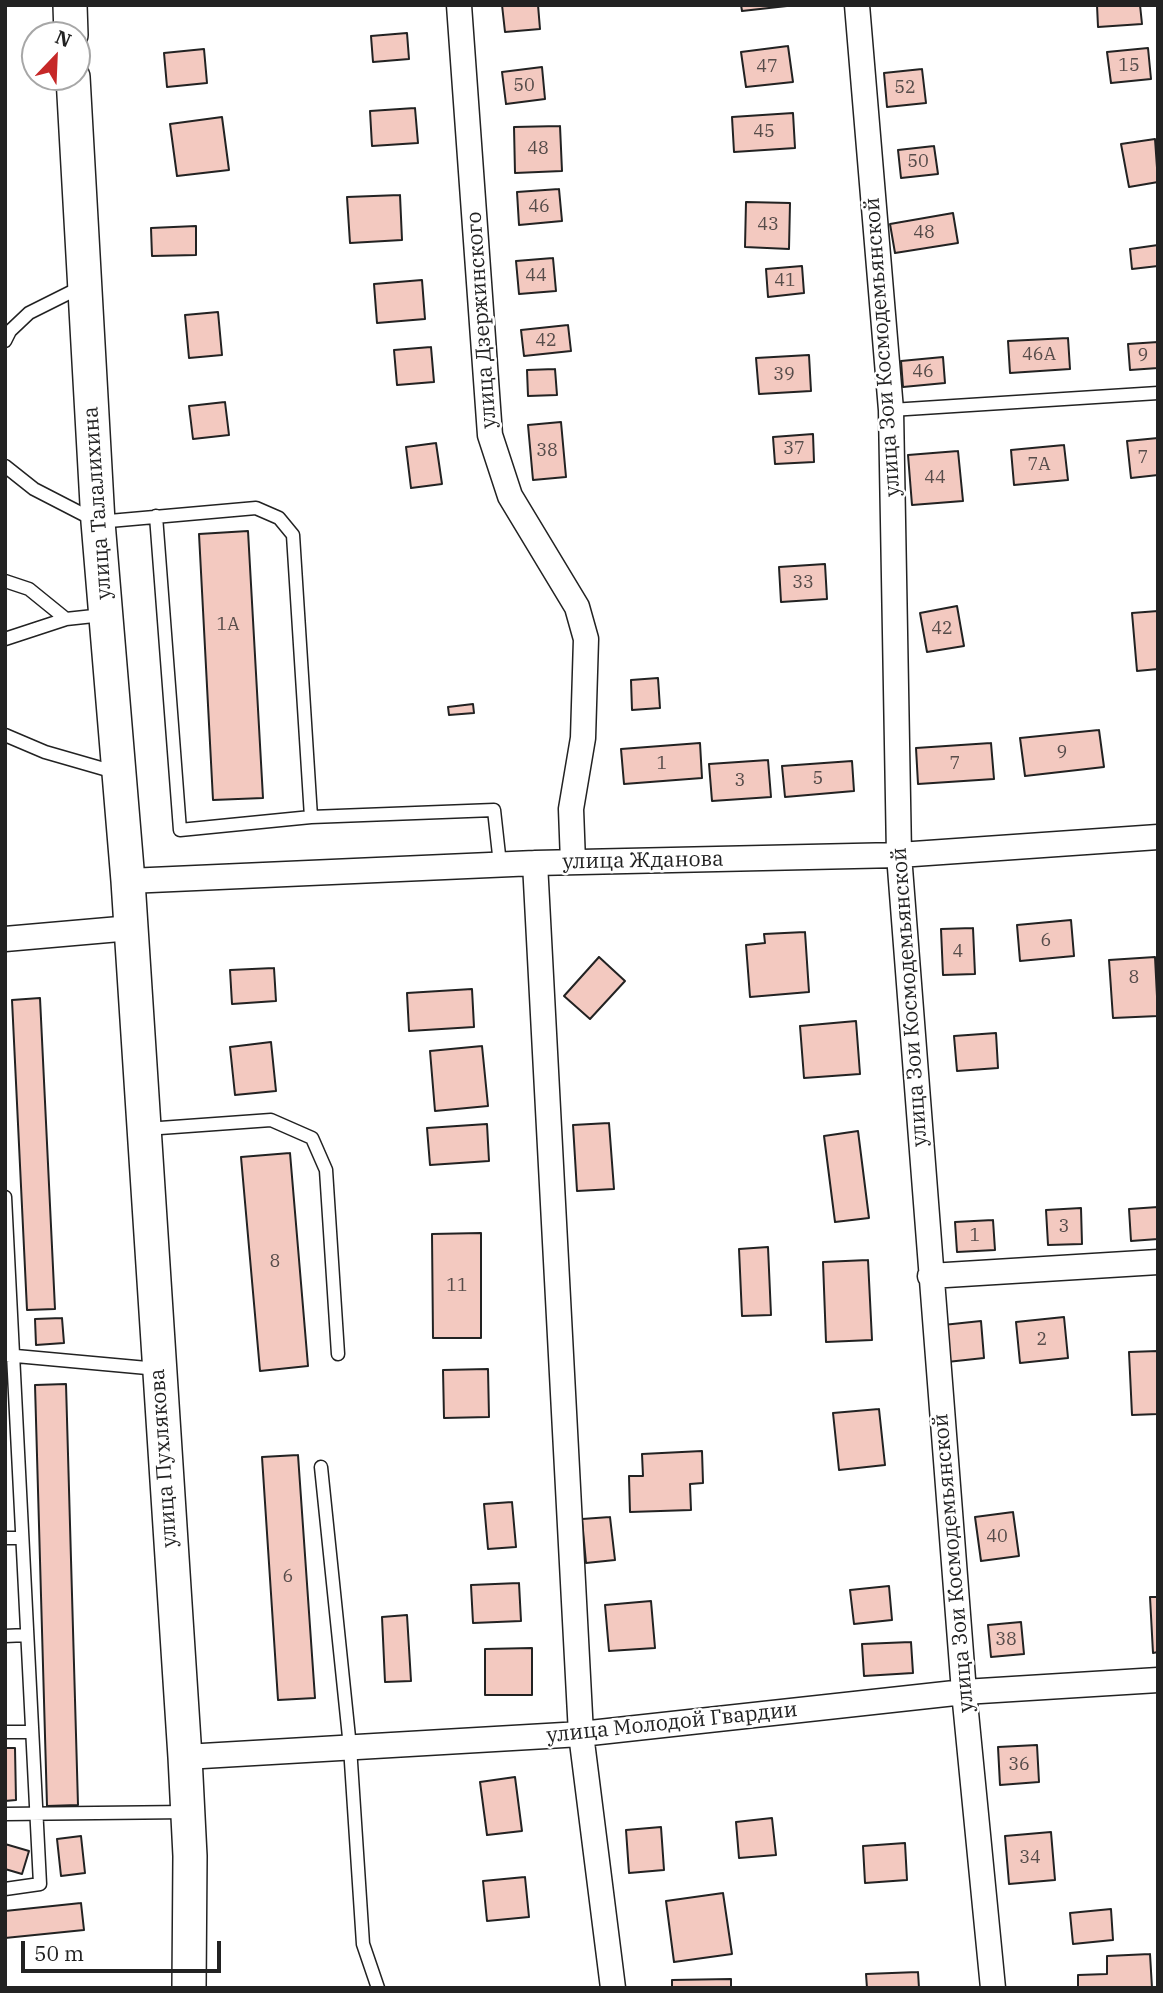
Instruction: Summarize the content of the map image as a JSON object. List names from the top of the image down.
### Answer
{
  "streets": {
    "street": [
      "улица Дзержинского",
      "улица Зои Космодемьянской",
      "улица Талалихина",
      "улица Жданова",
      "улица Пухлякова",
      "улица Молодой Гвардии"
    ]
  },
  "crossings": [
    ["улица Дзержинского", "улица Жданова"],
    ["улица Зои Космодемьянской", "улица Жданова"],
    ["улица Зои Космодемьянской", "улица Молодой Гвардии"],
    ["улица Талалихина", "улица Жданова"],
    ["улица Талалихина", "улица Пухлякова"],
    ["улица Пухлякова", "улица Молодой Гвардии"]
  ],
  "house_numbers": [
    "15",
    "47",
    "50",
    "52",
    "45",
    "48",
    "50",
    "46",
    "43",
    "48",
    "44",
    "41",
    "42",
    "46А",
    "9",
    "46",
    "39",
    "37",
    "38",
    "7",
    "7А",
    "44",
    "33",
    "1А",
    "42",
    "9",
    "1",
    "7",
    "5",
    "3",
    "6",
    "4",
    "8",
    "3",
    "1",
    "8",
    "11",
    "2",
    "40",
    "6",
    "38",
    "36",
    "34"
  ],
  "scale_bar": "50 m",
  "north": "top right"
}
